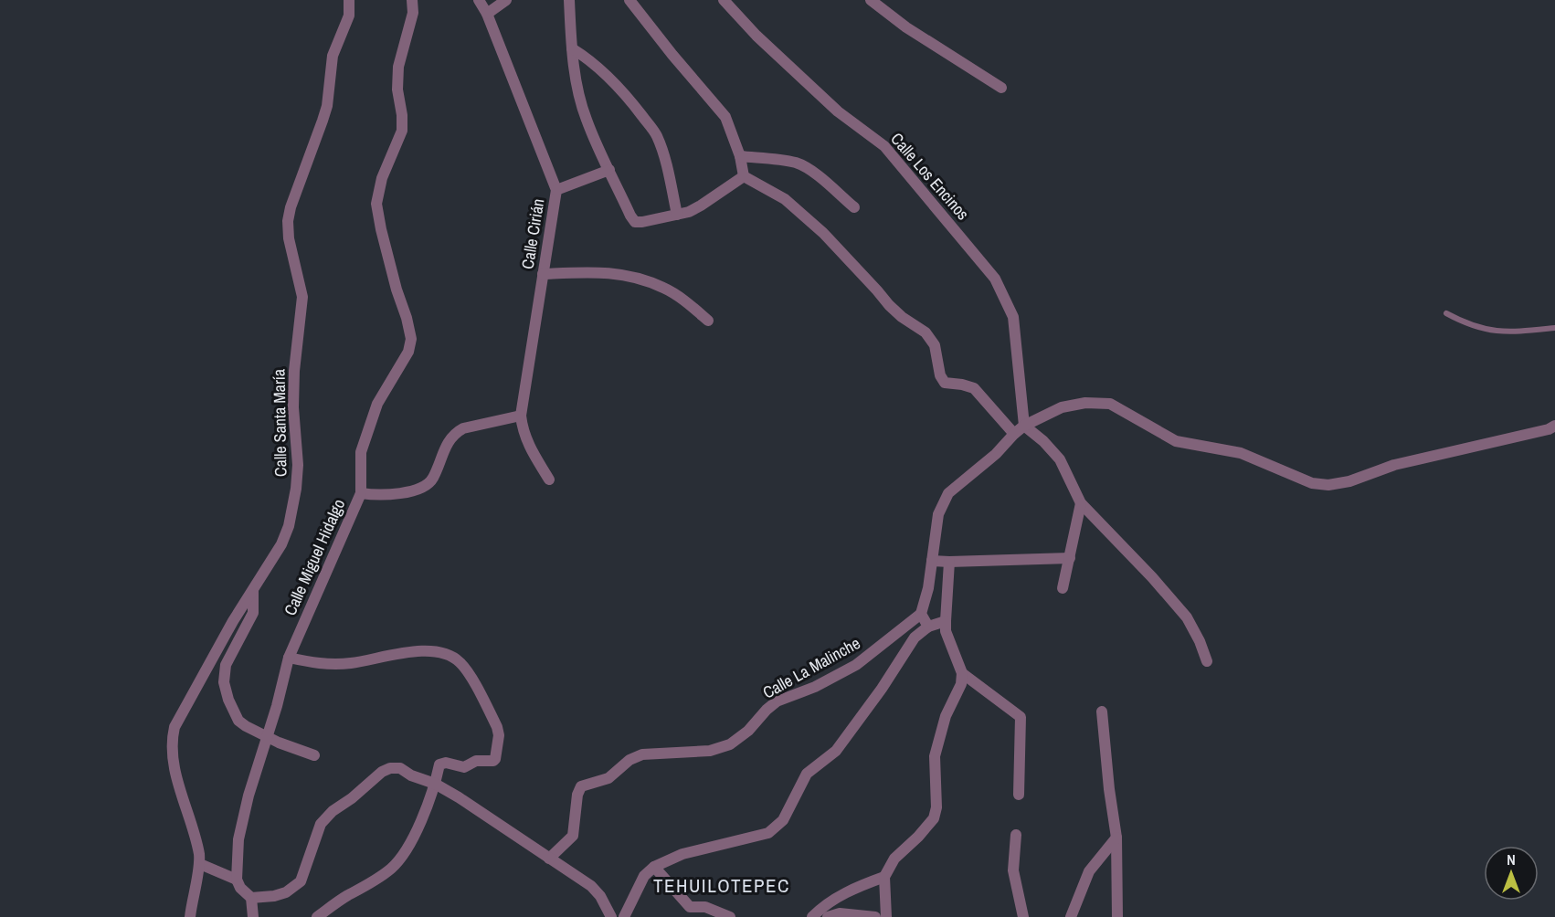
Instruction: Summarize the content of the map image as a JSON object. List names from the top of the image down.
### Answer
{
  "streets": {
    "street": [
      "Calle Los Encinos",
      "Calle Cirián",
      "Calle Santa María",
      "Calle Miguel Hidalgo",
      "Calle La Malinche"
    ]
  },
  "districts": ["TEHUILOTEPEC"],
  "north": "top"
}
